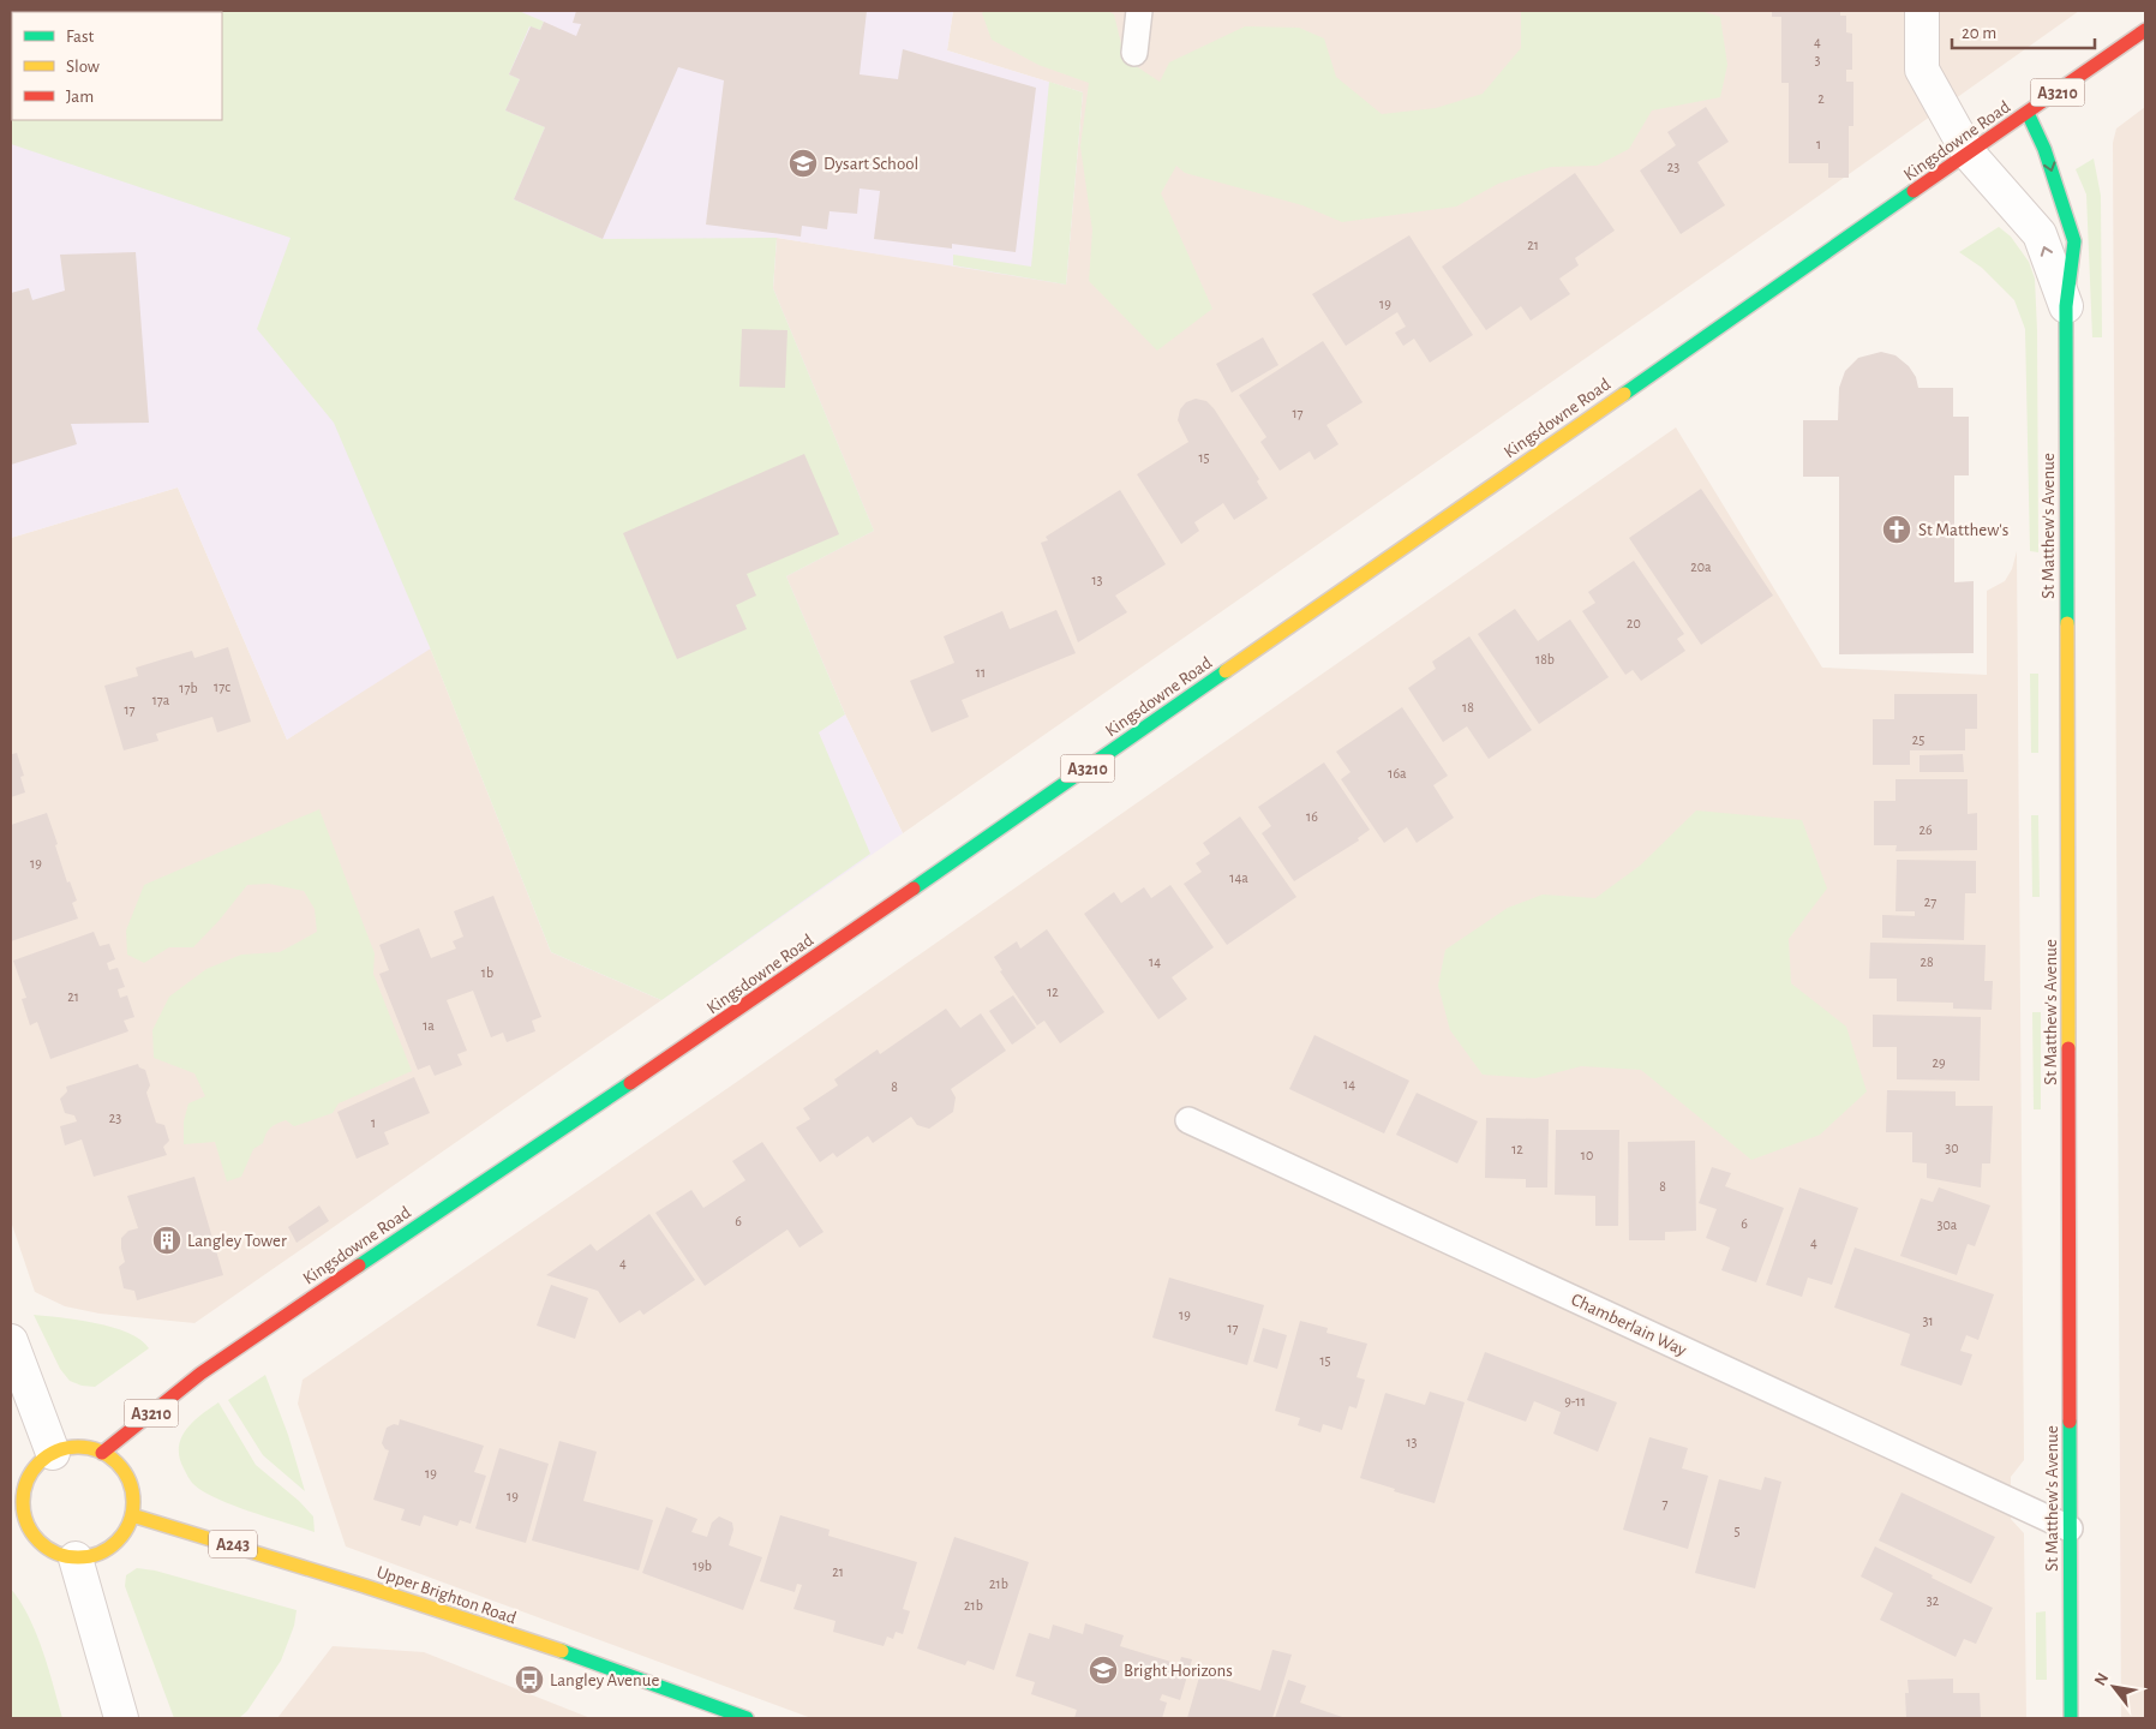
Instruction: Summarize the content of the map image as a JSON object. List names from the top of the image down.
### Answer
{
  "streets": {
    "main road": [
      "A3210",
      "Kingsdowne Road",
      "St Matthew's Avenue",
      "A243",
      "Upper Brighton Road"
    ],
    "lane": ["Chamberlain Way"]
  },
  "crossings": [
    ["Kingsdowne Road", "St Matthew's Avenue"],
    ["Kingsdowne Road", "Upper Brighton Road"],
    ["St Matthew's Avenue", "Chamberlain Way"]
  ],
  "places": {
    "school or university": ["Dysart School", "Bright Horizons"],
    "church": ["St Matthew's"],
    "building": ["Langley Tower"],
    "bus stop": ["Langley Avenue"]
  },
  "house_numbers": [
    "4",
    "3",
    "2",
    "1",
    "23",
    "21",
    "19",
    "17",
    "15",
    "20a",
    "13",
    "20",
    "18b",
    "11",
    "17c",
    "17b",
    "17a",
    "18",
    "17",
    "25",
    "16a",
    "16",
    "26",
    "19",
    "14a",
    "27",
    "14",
    "28",
    "1b",
    "12",
    "21",
    "1a",
    "29",
    "14",
    "8",
    "23",
    "1",
    "30",
    "12",
    "10",
    "8",
    "6",
    "6",
    "30a",
    "4",
    "4",
    "19",
    "31",
    "17",
    "15",
    "9-11",
    "13",
    "19",
    "19",
    "7",
    "5",
    "19b",
    "21",
    "21b",
    "32",
    "21b"
  ],
  "legend": ["Fast", "Slow", "Jam"],
  "scale_bar": "20 m",
  "north": "top left"
}
